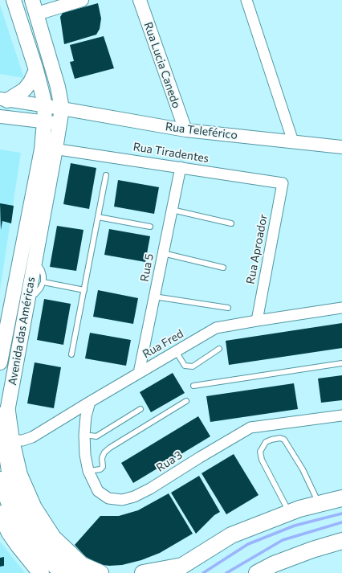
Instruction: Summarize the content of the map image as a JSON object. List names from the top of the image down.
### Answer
{
  "streets": {
    "main road": ["Avenida das Américas"],
    "street": [
      "Rua Lucia Canedo",
      "Rua Teleférico",
      "Rua Tiradentes",
      "Rua Aproador",
      "Rua 5",
      "Rua Fred",
      "Rua 3"
    ]
  },
  "crossings": [
    ["Rua Lucia Canedo", "Rua Teleférico"],
    ["Rua Teleférico", "Avenida das Américas"],
    ["Rua Tiradentes", "Rua Aproador"],
    ["Rua Tiradentes", "Rua 5"],
    ["Rua Tiradentes", "Avenida das Américas"],
    ["Rua Aproador", "Rua Fred"],
    ["Rua 5", "Rua Fred"],
    ["Rua Fred", "Rua 3"]
  ]
}
